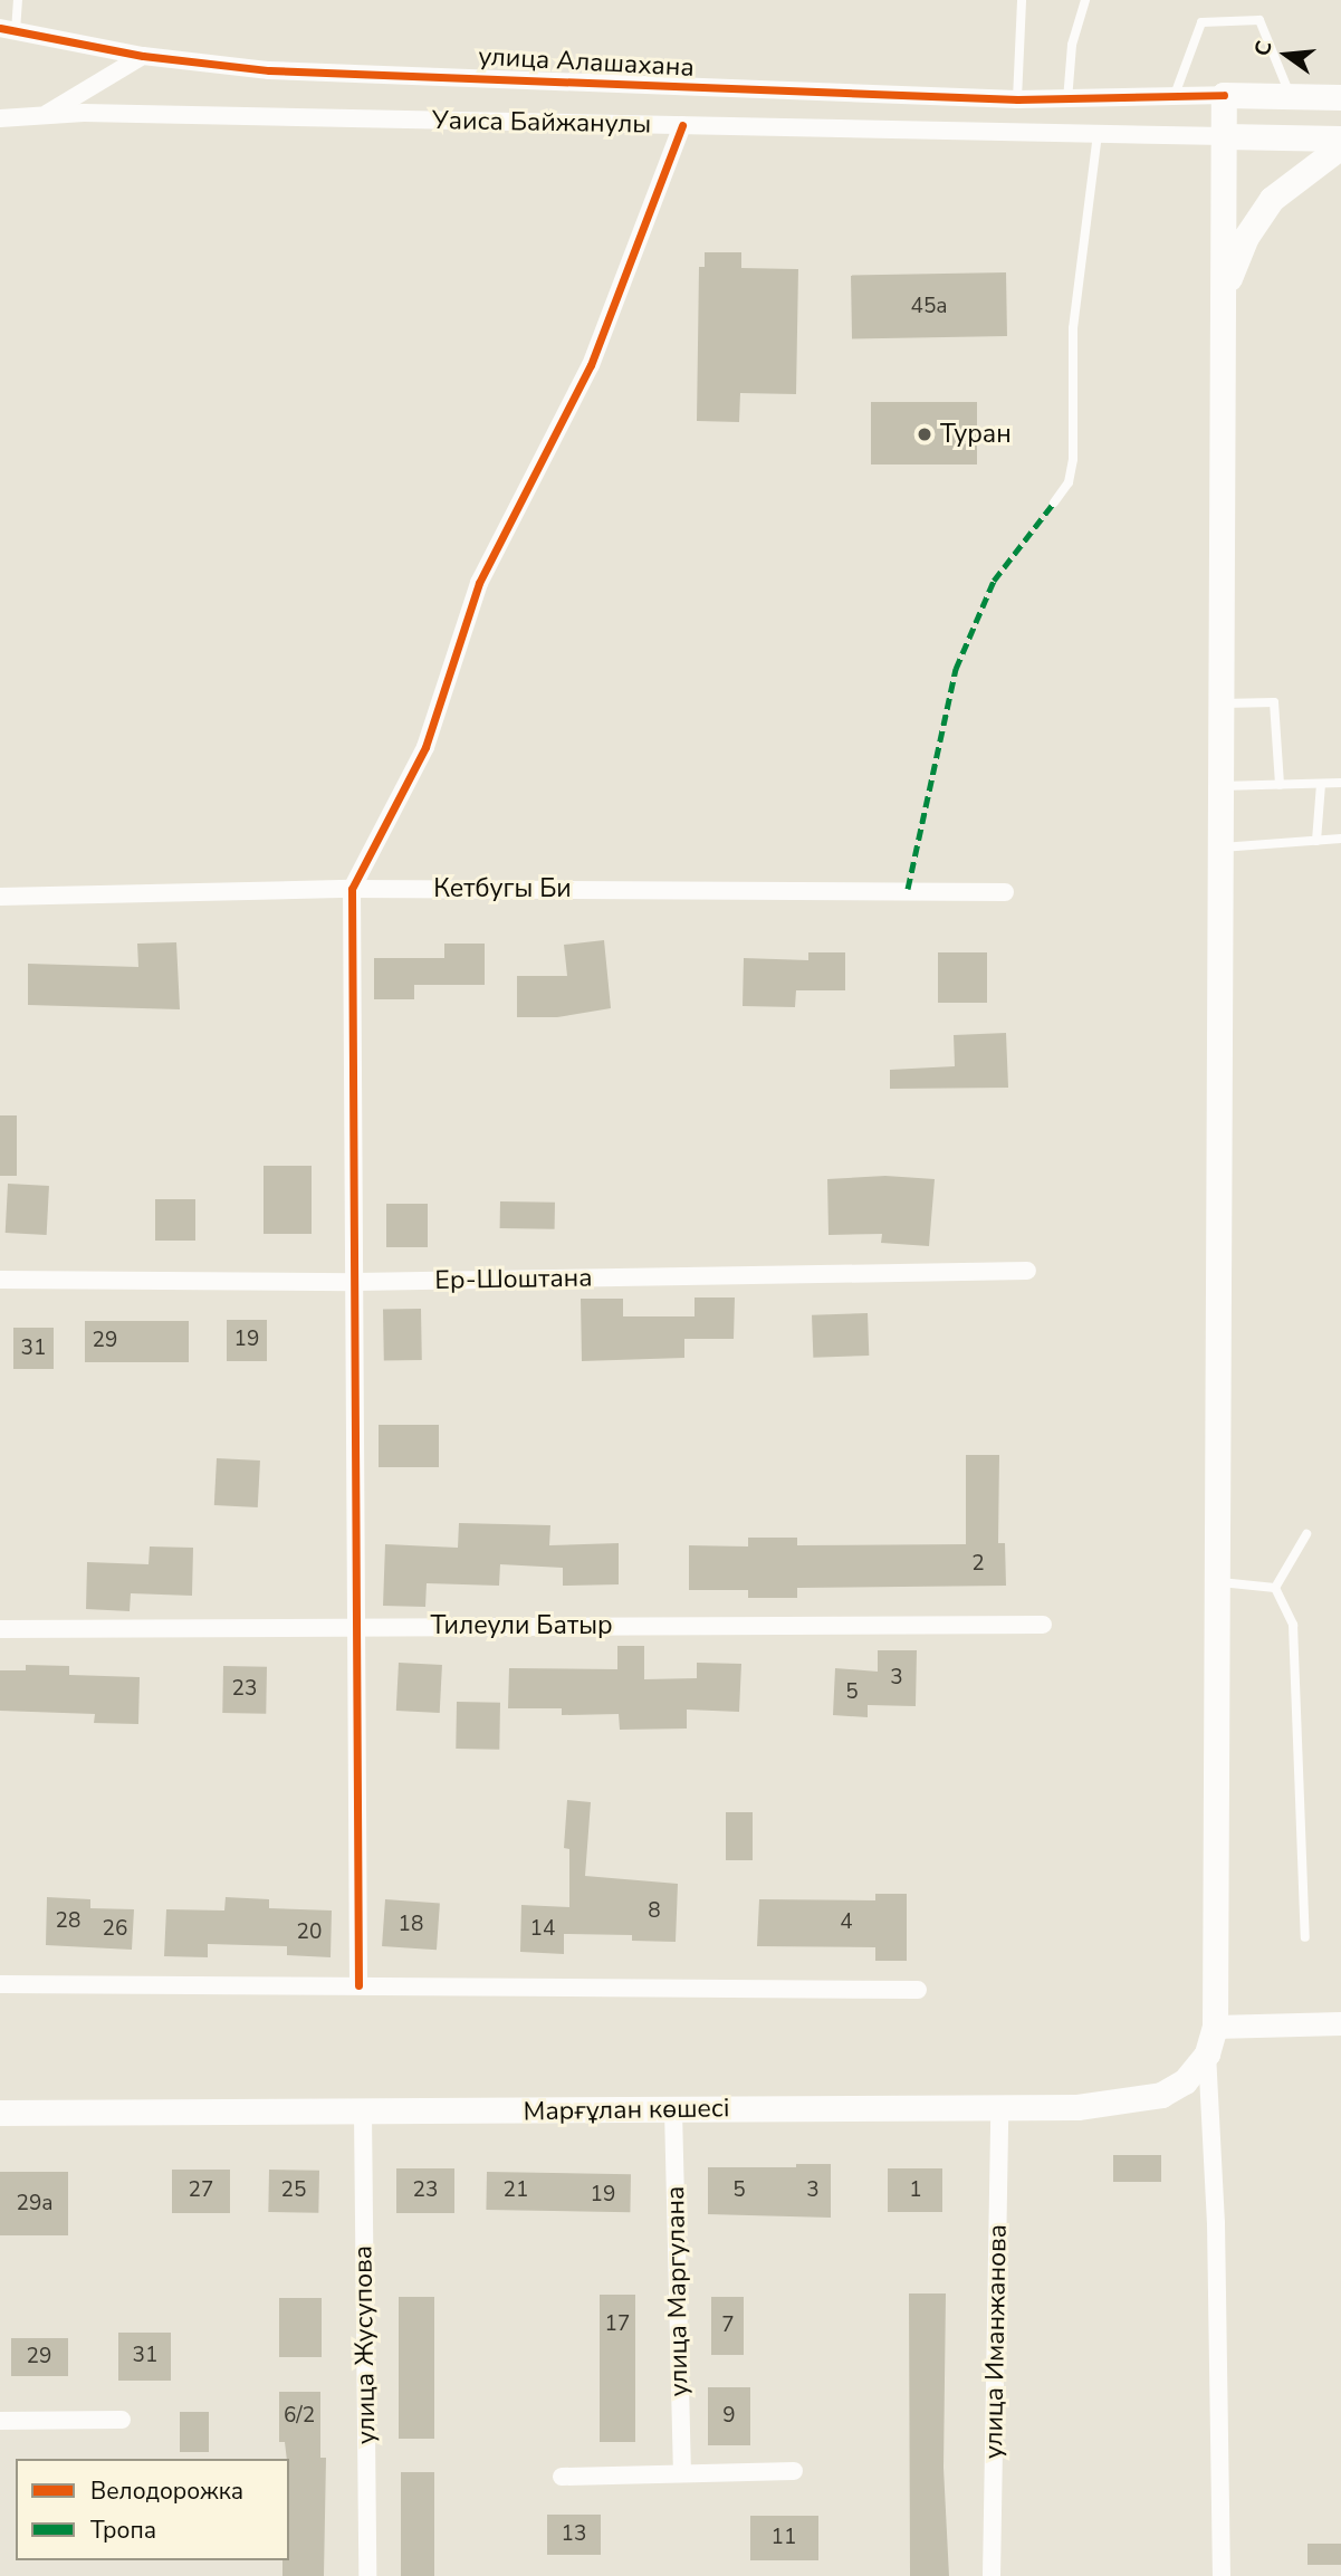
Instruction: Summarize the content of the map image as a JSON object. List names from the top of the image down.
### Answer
{
  "streets": {
    "main road": ["Марғұлан көшесі"],
    "street": [
      "улица Алашахана",
      "Уаиса Байжанулы",
      "Кетбугы Би",
      "Ер-Шоштана",
      "Тилеули Батыр",
      "улица Маргулана",
      "улица Иманжанова",
      "улица Жусупова"
    ]
  },
  "crossings": [
    ["улица Алашахана", "Марғұлан көшесі"],
    ["Уаиса Байжанулы", "Марғұлан көшесі"],
    ["Марғұлан көшесі", "улица Маргулана"],
    ["Марғұлан көшесі", "улица Иманжанова"],
    ["Марғұлан көшесі", "улица Жусупова"]
  ],
  "places": ["Туран"],
  "house_numbers": [
    "45а",
    "19",
    "29",
    "31",
    "2",
    "3",
    "23",
    "5",
    "8",
    "28",
    "4",
    "18",
    "26",
    "14",
    "20",
    "27",
    "25",
    "23",
    "21",
    "5",
    "3",
    "1",
    "19",
    "29а",
    "17",
    "7",
    "31",
    "29",
    "6/2",
    "9",
    "13",
    "11"
  ],
  "legend": ["Велодорожка", "Тропа"],
  "north": "left"
}
